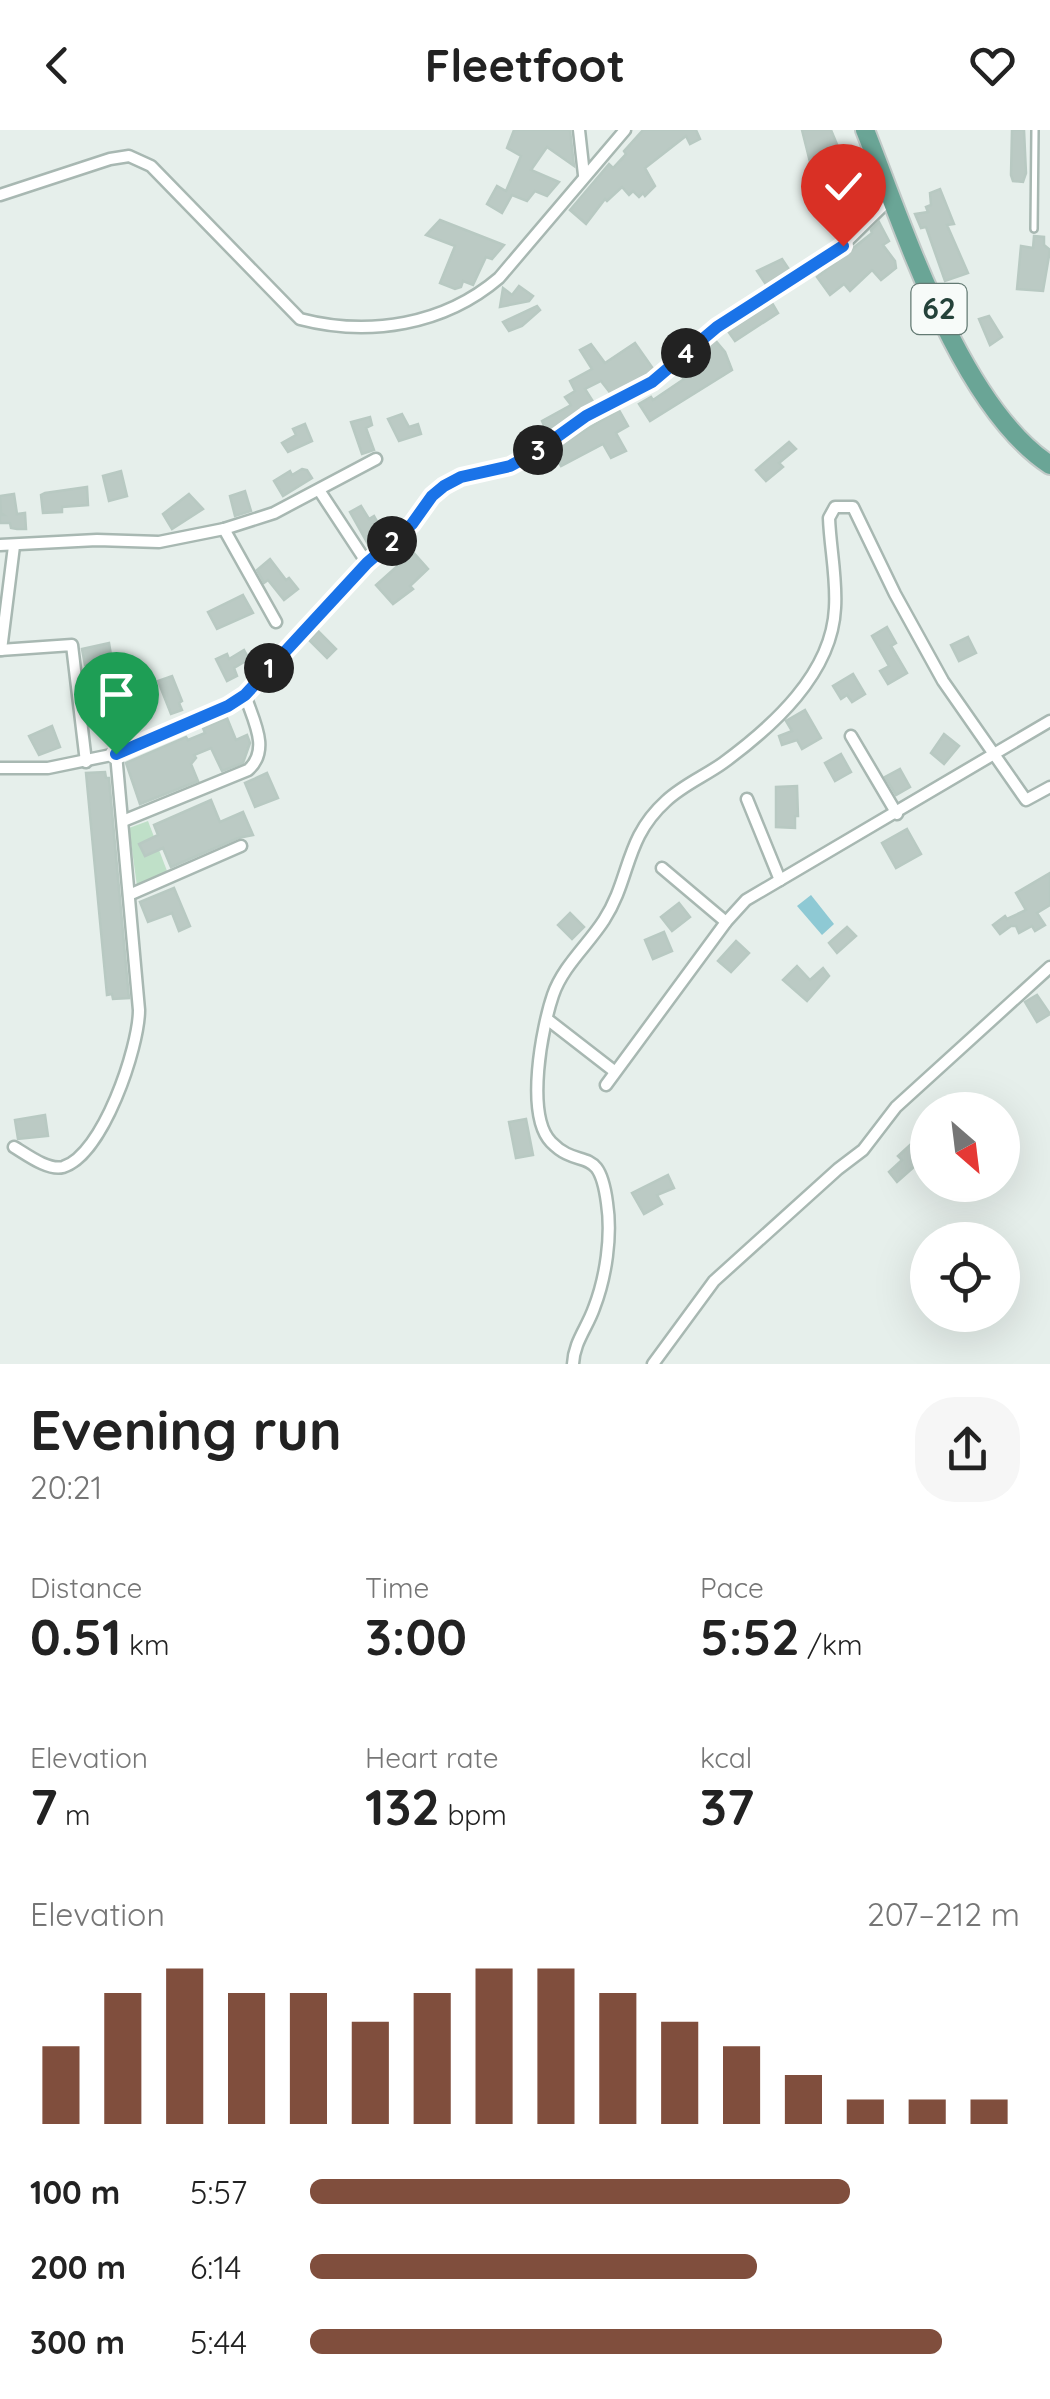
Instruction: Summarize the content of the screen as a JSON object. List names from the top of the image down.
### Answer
{
  "streets": {
    "main road": ["62"]
  },
  "north": "bottom right",
  "page": {
    "header": "Fleetfoot",
    "pins": [
      "4",
      "3",
      "2",
      "1"
    ],
    "heading": ["Evening run", "20:21"],
    "stats": [
      ["Distance", "0.51 km"],
      ["Time", "3:00"],
      ["Pace", "5:52 /km"],
      ["Elevation", "7 m"],
      ["Heart rate", "132 bpm"],
      ["kcal", "37"]
    ],
    "chart": ["Elevation", "207–212 m"],
    "list": [
      {
        "name": "100 m",
        "note": "5:57"
      },
      {
        "name": "200 m",
        "note": "6:14"
      },
      {
        "name": "300 m",
        "note": "5:44"
      }
    ]
  }
}
